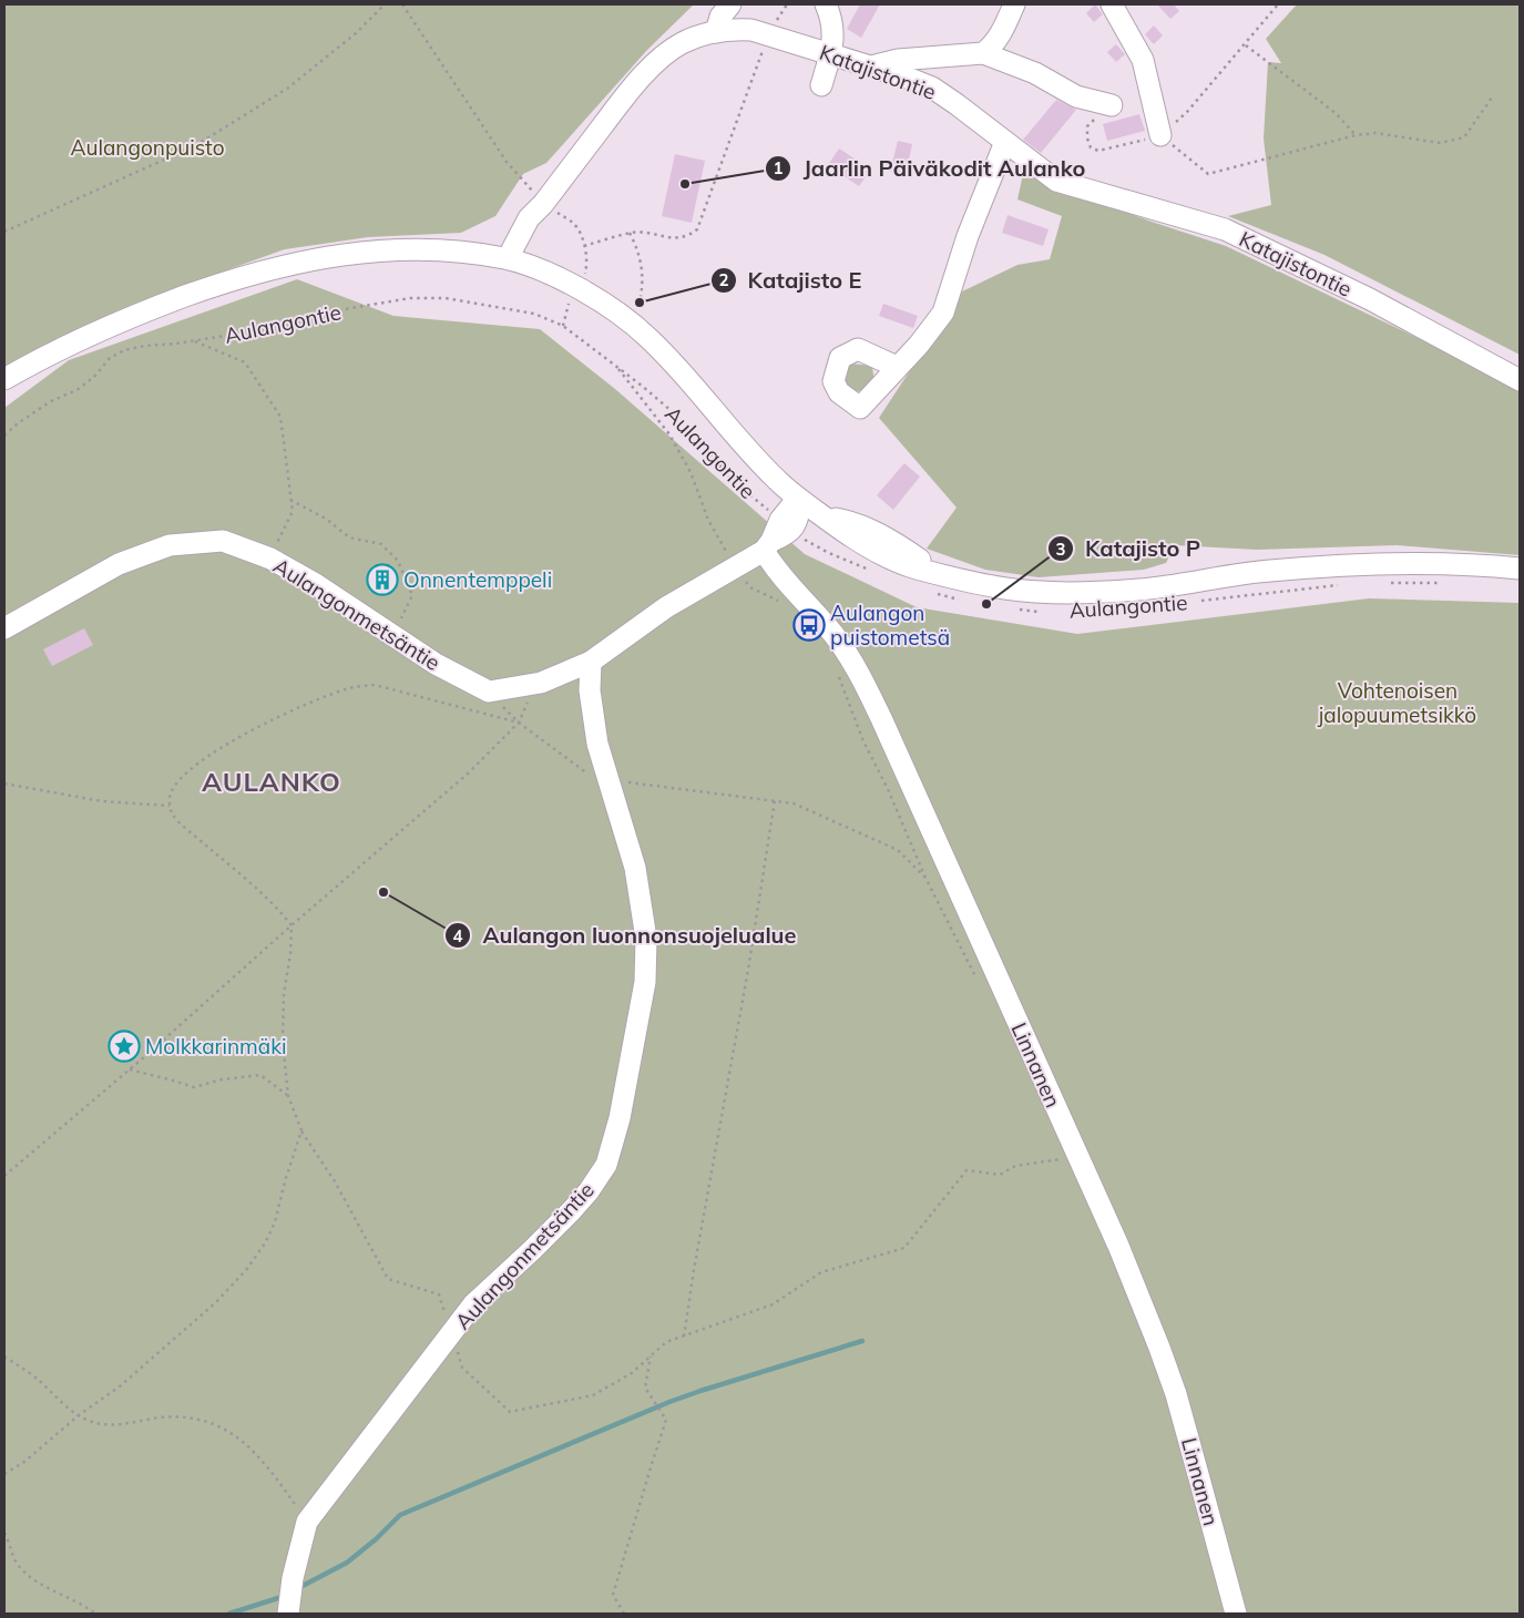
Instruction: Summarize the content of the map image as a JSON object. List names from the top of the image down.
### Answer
{
  "streets": {
    "street": [
      "Katajistontie",
      "Aulangontie",
      "Aulangonmetsäntie",
      "Linnanen"
    ]
  },
  "crossings": [
    ["Katajistontie", "Aulangontie"],
    ["Aulangontie", "Aulangonmetsäntie"],
    ["Aulangonmetsäntie", "Linnanen"]
  ],
  "districts": ["AULANKO"],
  "parks": ["Aulangonpuisto", "Vohtenoisen jalopuumetsikkö"],
  "places": {
    "other": [
      "Jaarlin Päiväkodit Aulanko",
      "Katajisto E",
      "Katajisto P",
      "Aulangon luonnonsuojelualue"
    ],
    "building": ["Onnentemppeli"],
    "bus stop": ["Aulangon puistometsä"],
    "place": ["Molkkarinmäki"]
  }
}
